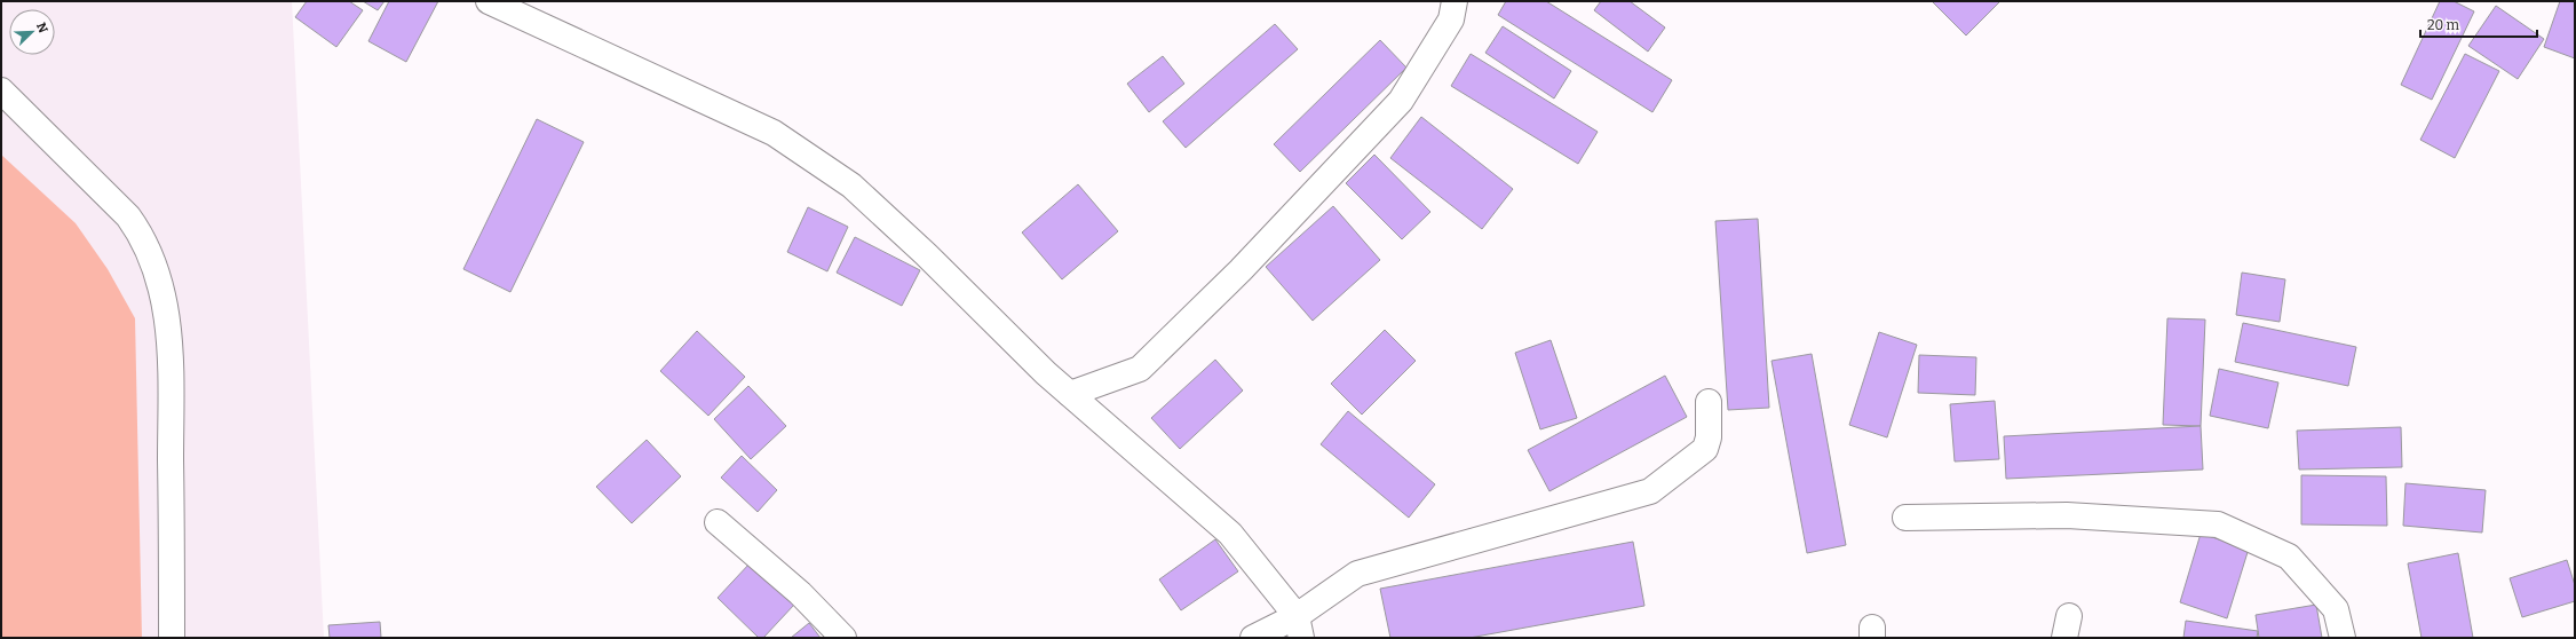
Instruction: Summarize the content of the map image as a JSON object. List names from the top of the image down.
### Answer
{
  "scale_bar": "20 m",
  "north": "top right"
}
